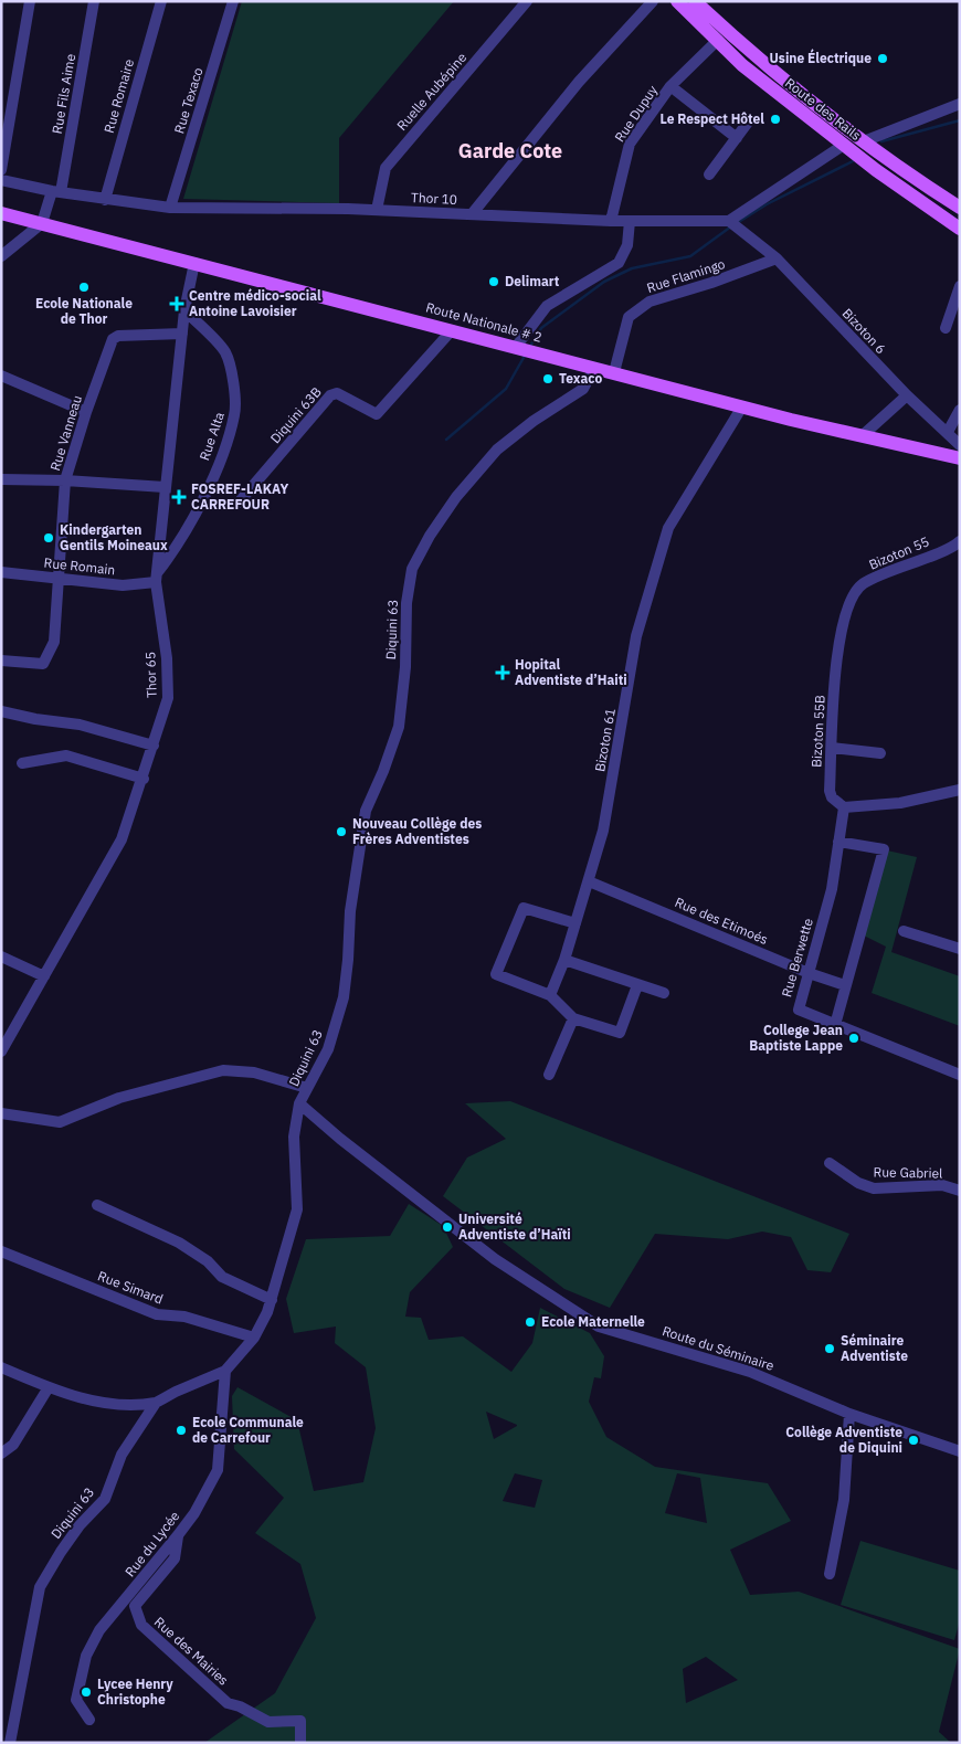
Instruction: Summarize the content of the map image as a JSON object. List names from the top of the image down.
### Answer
{
  "streets": {
    "main road": ["Route des Rails", "Route Nationale # 2"],
    "street": [
      "Ruelle Aubépine",
      "Rue Fils Aime",
      "Rue Romaire",
      "Rue Texaco",
      "Rue Dupuy",
      "Thor 10",
      "Rue Flamingo",
      "Bizoton 6",
      "Diquini 63B",
      "Rue Vanneau",
      "Rue Alta",
      "Bizoton 55",
      "Rue Romain",
      "Diquini 63",
      "Thor 65",
      "Bizoton 55B",
      "Bizoton 61",
      "Rue des Etimoés",
      "Rue Berwette",
      "Rue Gabriel",
      "Rue Simard",
      "Route du Séminaire",
      "Rue du Lycée",
      "Rue des Mairies"
    ]
  },
  "crossings": [
    ["Ruelle Aubépine", "Thor 10"],
    ["Rue Fils Aime", "Thor 10"],
    ["Rue Fils Aime", "Route Nationale # 2"],
    ["Rue Romaire", "Thor 10"],
    ["Rue Texaco", "Thor 10"],
    ["Route des Rails", "Rue Dupuy"],
    ["Rue Dupuy", "Thor 10"],
    ["Thor 10", "Bizoton 6"],
    ["Rue Flamingo", "Route Nationale # 2"],
    ["Rue Flamingo", "Bizoton 6"],
    ["Route Nationale # 2", "Diquini 63B"],
    ["Route Nationale # 2", "Diquini 63"],
    ["Route Nationale # 2", "Thor 65"],
    ["Route Nationale # 2", "Bizoton 61"],
    ["Rue Vanneau", "Rue Romain"],
    ["Rue Vanneau", "Thor 65"],
    ["Rue Alta", "Rue Romain"],
    ["Rue Alta", "Thor 65"],
    ["Bizoton 55", "Bizoton 55B"],
    ["Rue Romain", "Thor 65"],
    ["Diquini 63", "Rue Simard"],
    ["Diquini 63", "Route du Séminaire"],
    ["Diquini 63", "Rue du Lycée"],
    ["Bizoton 55B", "Rue Berwette"],
    ["Bizoton 61", "Rue des Etimoés"],
    ["Rue des Etimoés", "Rue Berwette"],
    ["Rue du Lycée", "Rue des Mairies"]
  ],
  "districts": ["Garde Cote"],
  "places": {
    "other": [
      "Usine Électrique",
      "Le Respect Hôtel",
      "Delimart",
      "Ecole Nationale de Thor",
      "Texaco",
      "Kindergarten Gentils Moineaux",
      "Nouveau Collège des Frères Adventistes",
      "College Jean Baptiste Lappe",
      "Université Adventiste d’Haïti",
      "Ecole Maternelle",
      "Séminaire Adventiste",
      "Ecole Communale de Carrefour",
      "Collège Adventiste de Diquini",
      "Lycee Henry Christophe"
    ],
    "health": ["Centre médico-social Antoine Lavoisier", "FOSREF-LAKAY CARREFOUR", "Hopital Adventiste d’Haiti"]
  }
}
